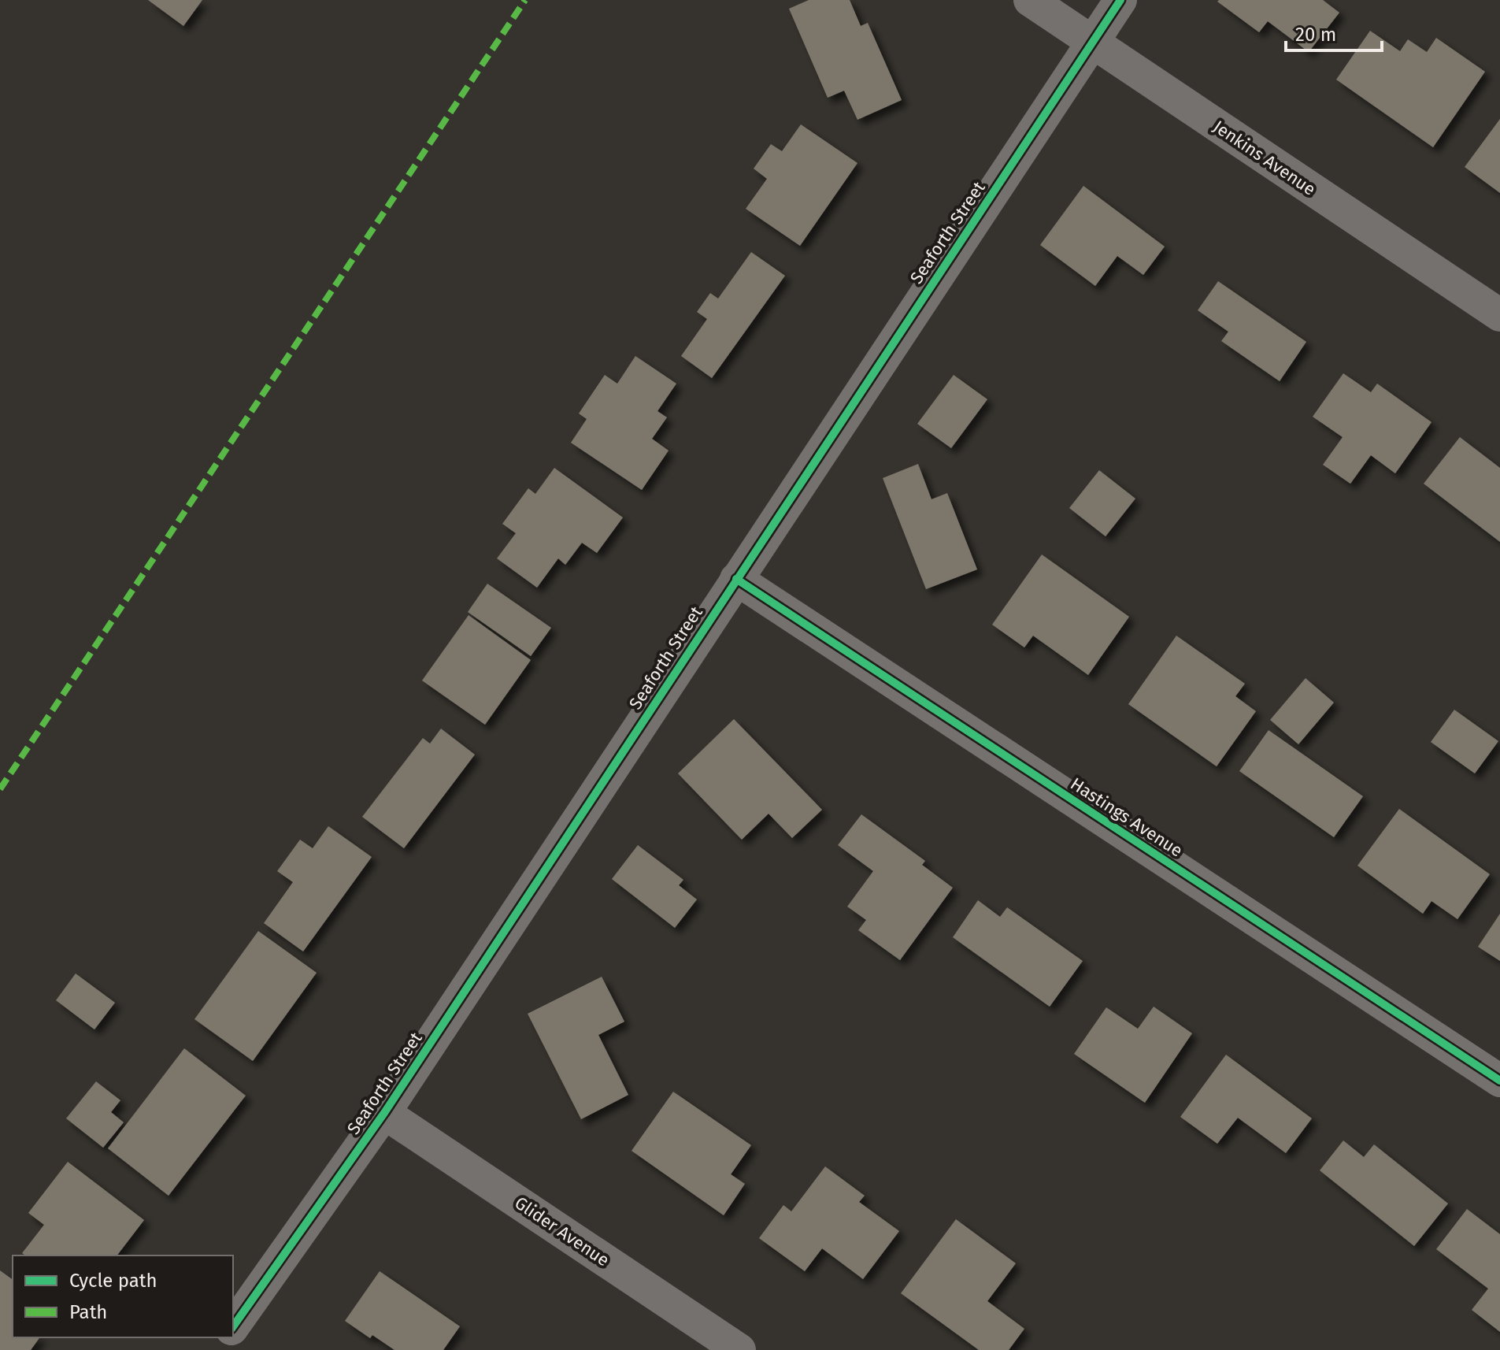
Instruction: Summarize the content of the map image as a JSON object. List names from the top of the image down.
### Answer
{
  "streets": {
    "street": [
      "Jenkins Avenue",
      "Seaforth Street",
      "Hastings Avenue",
      "Glider Avenue"
    ]
  },
  "crossings": [
    ["Jenkins Avenue", "Seaforth Street"],
    ["Seaforth Street", "Hastings Avenue"],
    ["Seaforth Street", "Glider Avenue"]
  ],
  "legend": ["Cycle path", "Path"],
  "scale_bar": "20 m"
}
